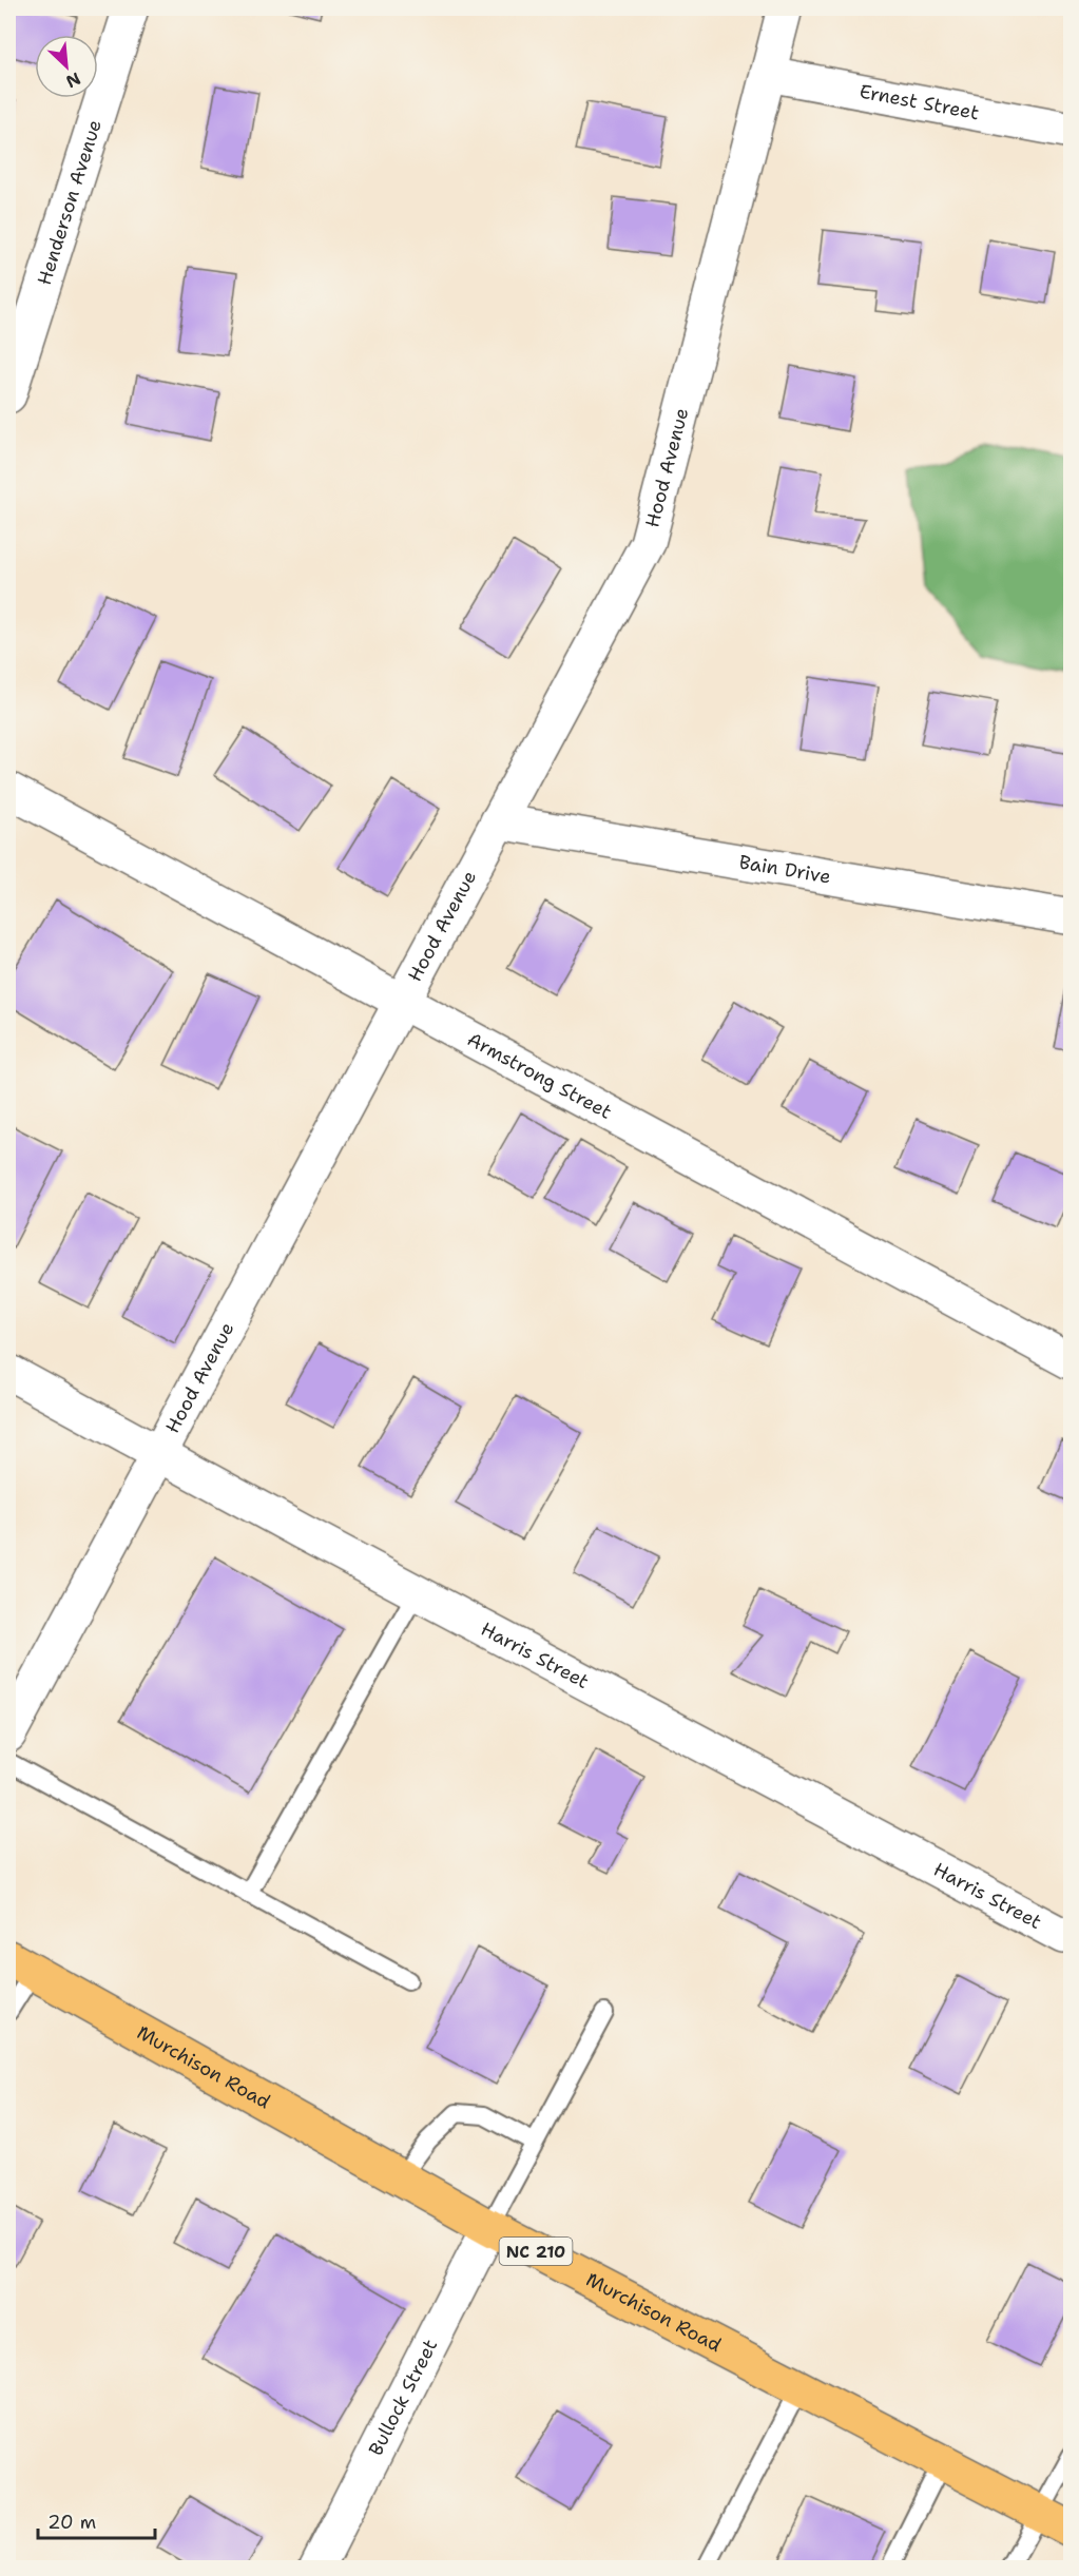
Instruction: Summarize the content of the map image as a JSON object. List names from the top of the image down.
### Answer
{
  "streets": {
    "main road": ["Murchison Road", "NC 210"],
    "street": [
      "Ernest Street",
      "Henderson Avenue",
      "Hood Avenue",
      "Bain Drive",
      "Armstrong Street",
      "Harris Street",
      "Bullock Street"
    ]
  },
  "crossings": [
    ["Ernest Street", "Hood Avenue"],
    ["Hood Avenue", "Bain Drive"],
    ["Hood Avenue", "Armstrong Street"],
    ["Hood Avenue", "Harris Street"],
    ["Murchison Road", "Bullock Street"]
  ],
  "scale_bar": "20 m",
  "north": "bottom right"
}
